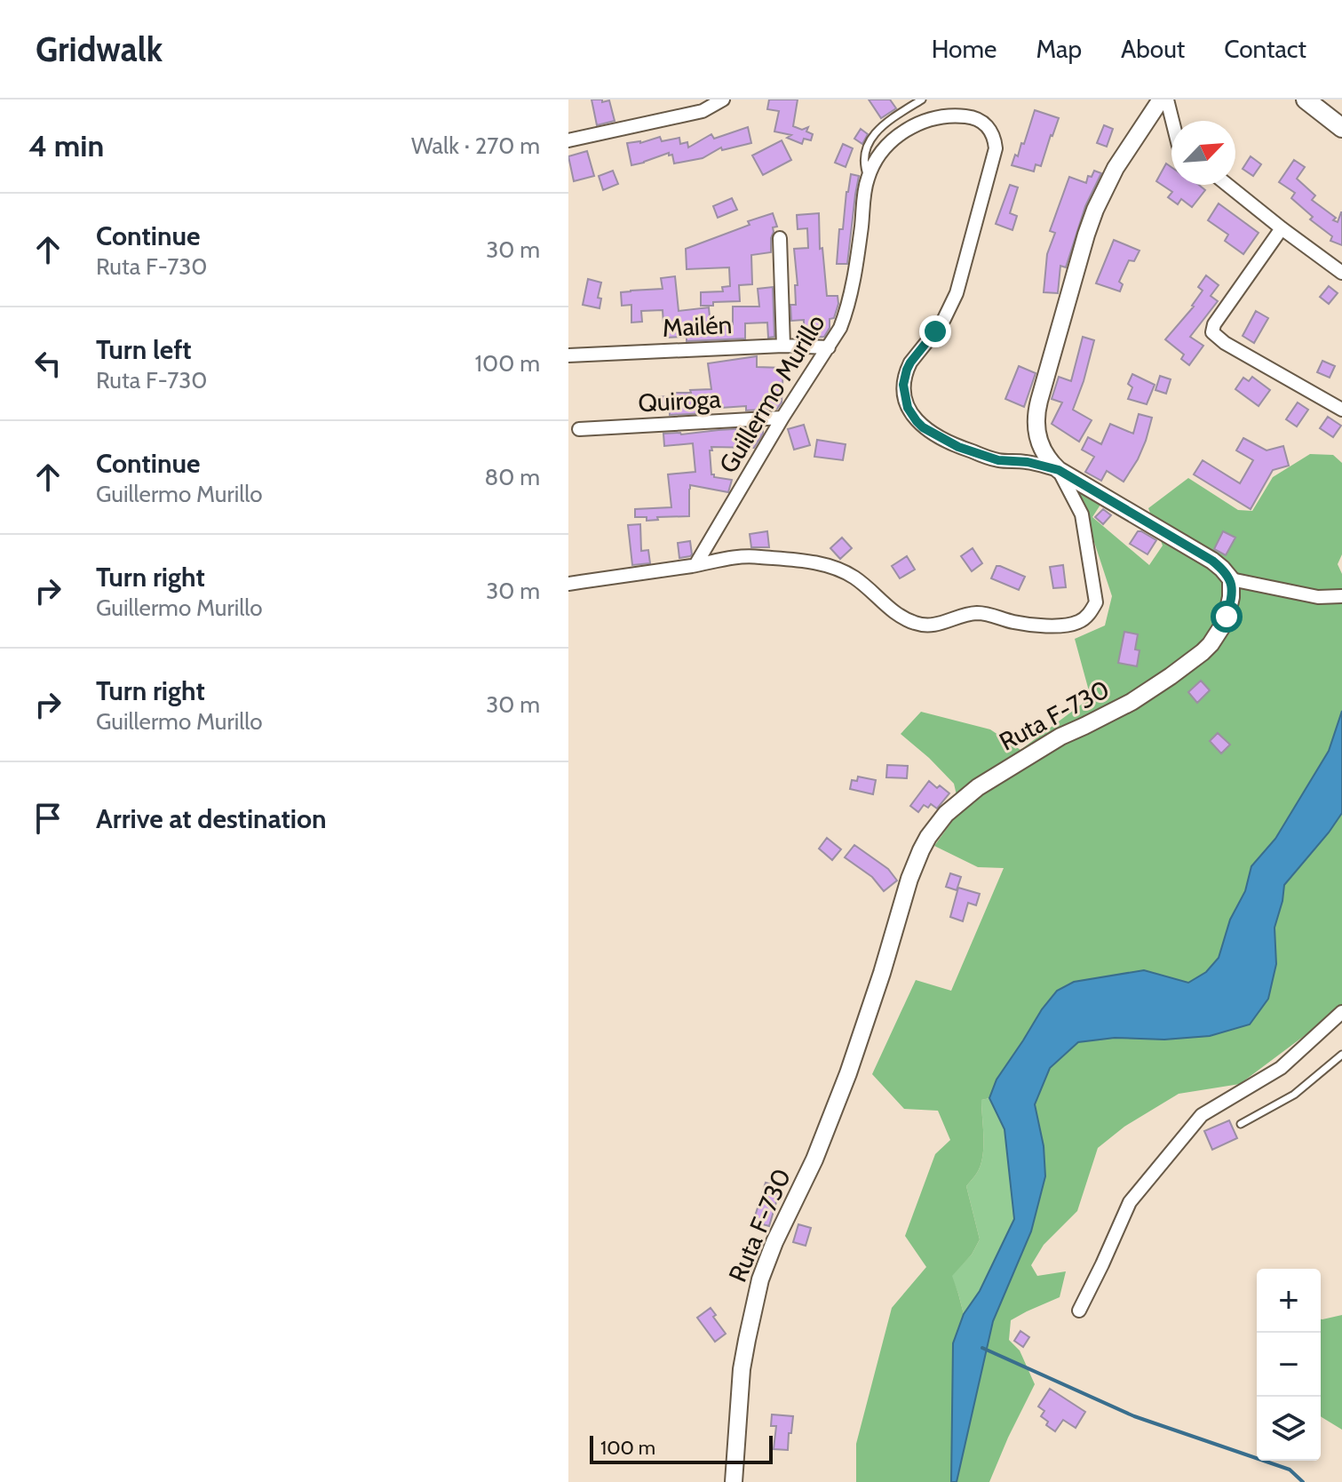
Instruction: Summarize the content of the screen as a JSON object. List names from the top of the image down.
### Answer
{
  "streets": {
    "street": [
      "Mailén",
      "Guillermo Murillo",
      "Quiroga",
      "Ruta F-730"
    ]
  },
  "crossings": [
    ["Mailén", "Guillermo Murillo"],
    ["Guillermo Murillo", "Quiroga"]
  ],
  "scale_bar": "100 m",
  "north": "top right",
  "page": {
    "header": "Gridwalk",
    "nav": [
      "Home",
      "Map",
      "About",
      "Contact"
    ],
    "heading": ["4 min", "Walk · 270 m"],
    "list": [
      ["Continue", "Ruta F-730", "30 m"],
      ["Turn left", "Ruta F-730", "100 m"],
      ["Continue", "Guillermo Murillo", "80 m"],
      ["Turn right", "Guillermo Murillo", "30 m"],
      ["Turn right", "Guillermo Murillo", "30 m"],
      "Arrive at destination"
    ],
    "map_buttons": ["+", "−"],
    "scale": "100 m"
  }
}
